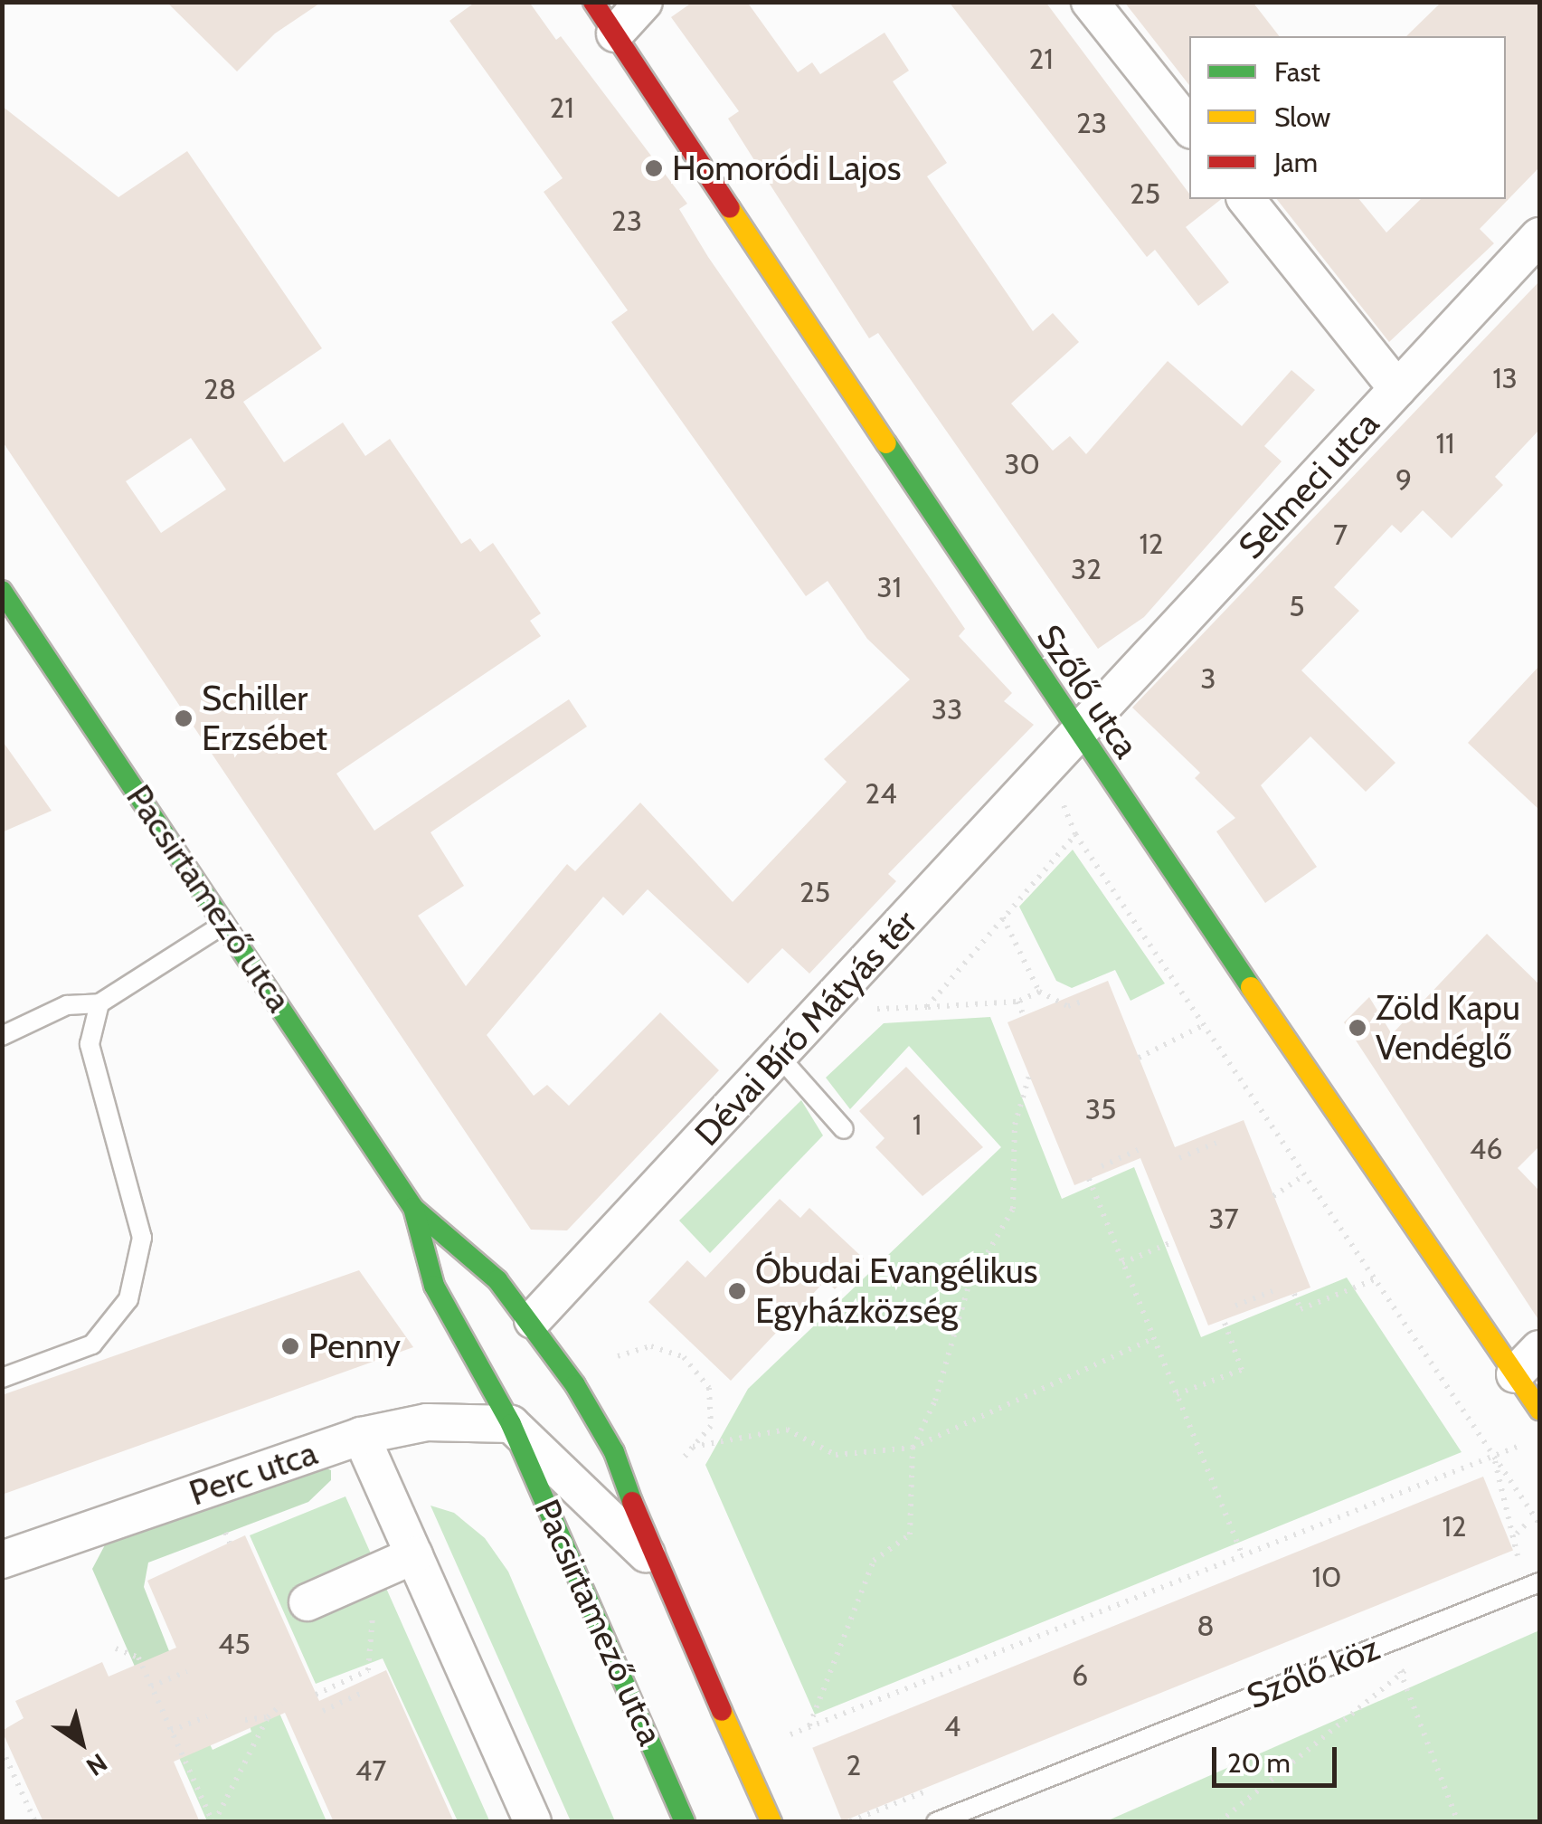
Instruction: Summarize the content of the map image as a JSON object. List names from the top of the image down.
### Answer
{
  "streets": {
    "main road": ["Szőlő utca", "Pacsirtamező utca"],
    "street": ["Selmeci utca", "Dévai Bíró Mátyás tér", "Perc utca"],
    "lane": ["Szőlő köz"]
  },
  "crossings": [
    ["Selmeci utca", "Szőlő utca"],
    ["Selmeci utca", "Dévai Bíró Mátyás tér"],
    ["Szőlő utca", "Dévai Bíró Mátyás tér"],
    ["Pacsirtamező utca", "Dévai Bíró Mátyás tér"],
    ["Pacsirtamező utca", "Perc utca"]
  ],
  "places": [
    "Homoródi Lajos",
    "Schiller Erzsébet",
    "Zöld Kapu Vendéglő",
    "Óbudai Evangélikus Egyházközség",
    "Penny"
  ],
  "house_numbers": [
    "21",
    "21",
    "23",
    "25",
    "23",
    "13",
    "28",
    "11",
    "30",
    "9",
    "7",
    "12",
    "32",
    "31",
    "5",
    "3",
    "33",
    "24",
    "25",
    "35",
    "1",
    "46",
    "37",
    "12",
    "10",
    "8",
    "45",
    "6",
    "4",
    "2",
    "47"
  ],
  "legend": ["Fast", "Slow", "Jam"],
  "scale_bar": "20 m",
  "north": "bottom right"
}
